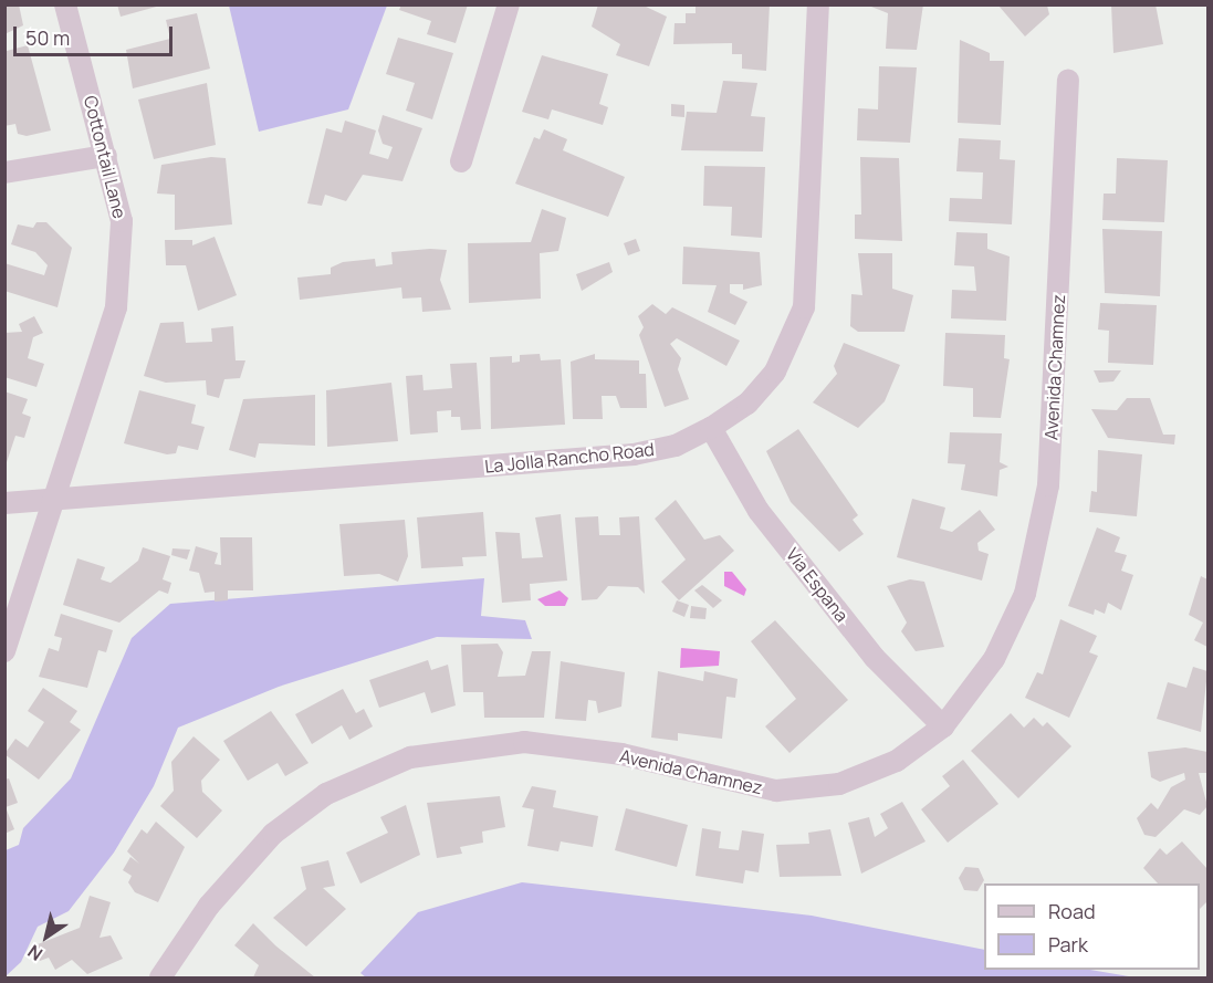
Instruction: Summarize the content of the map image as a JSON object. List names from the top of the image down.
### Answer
{
  "streets": {
    "street": [
      "Cottontail Lane",
      "Avenida Chamnez",
      "La Jolla Rancho Road",
      "Via Espana"
    ]
  },
  "crossings": [
    ["Cottontail Lane", "La Jolla Rancho Road"],
    ["Avenida Chamnez", "Via Espana"],
    ["La Jolla Rancho Road", "Via Espana"]
  ],
  "legend": ["Road", "Park"],
  "scale_bar": "50 m",
  "north": "bottom left"
}
